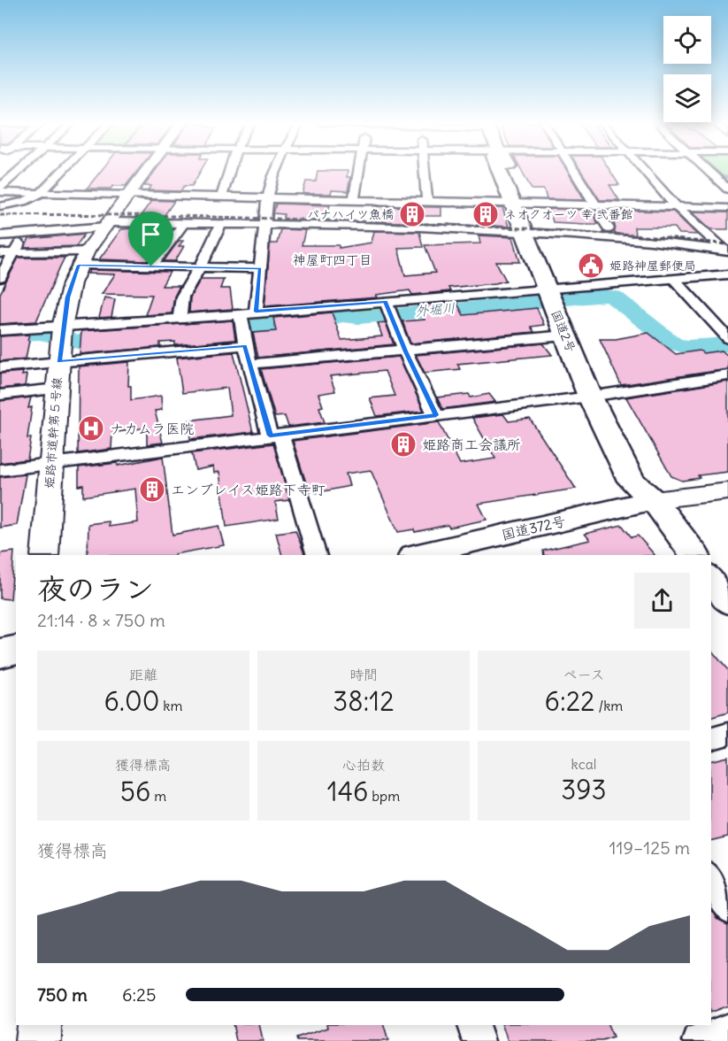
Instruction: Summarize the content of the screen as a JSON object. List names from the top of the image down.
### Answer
{
  "streets": {
    "highway": ["国道2号", "国道372号"],
    "street": ["姫路市道幹第５号線"]
  },
  "crossings": [
    ["国道2号", "国道372号"]
  ],
  "districts": ["神屋町四丁目"],
  "water": ["外堀川"],
  "places": {
    "building": [
      "パナハイツ魚橋",
      "ネオクオーツ 幸 弐番館",
      "姫路商工会議所",
      "エンブレイス姫路下寺町"
    ],
    "public building": ["姫路神屋郵便局"],
    "hospital": ["ナカムラ医院"]
  },
  "page": {
    "heading": ["夜のラン", "21:14 · 8 × 750 m"],
    "stats": [
      ["距離", "6.00 km"],
      ["時間", "38:12"],
      ["ペース", "6:22 /km"],
      ["獲得標高", "56 m"],
      ["心拍数", "146 bpm"],
      ["kcal", "393"]
    ],
    "chart": ["獲得標高", "119–125 m"],
    "list": [
      {
        "name": "750 m",
        "note": "6:25"
      }
    ]
  }
}
